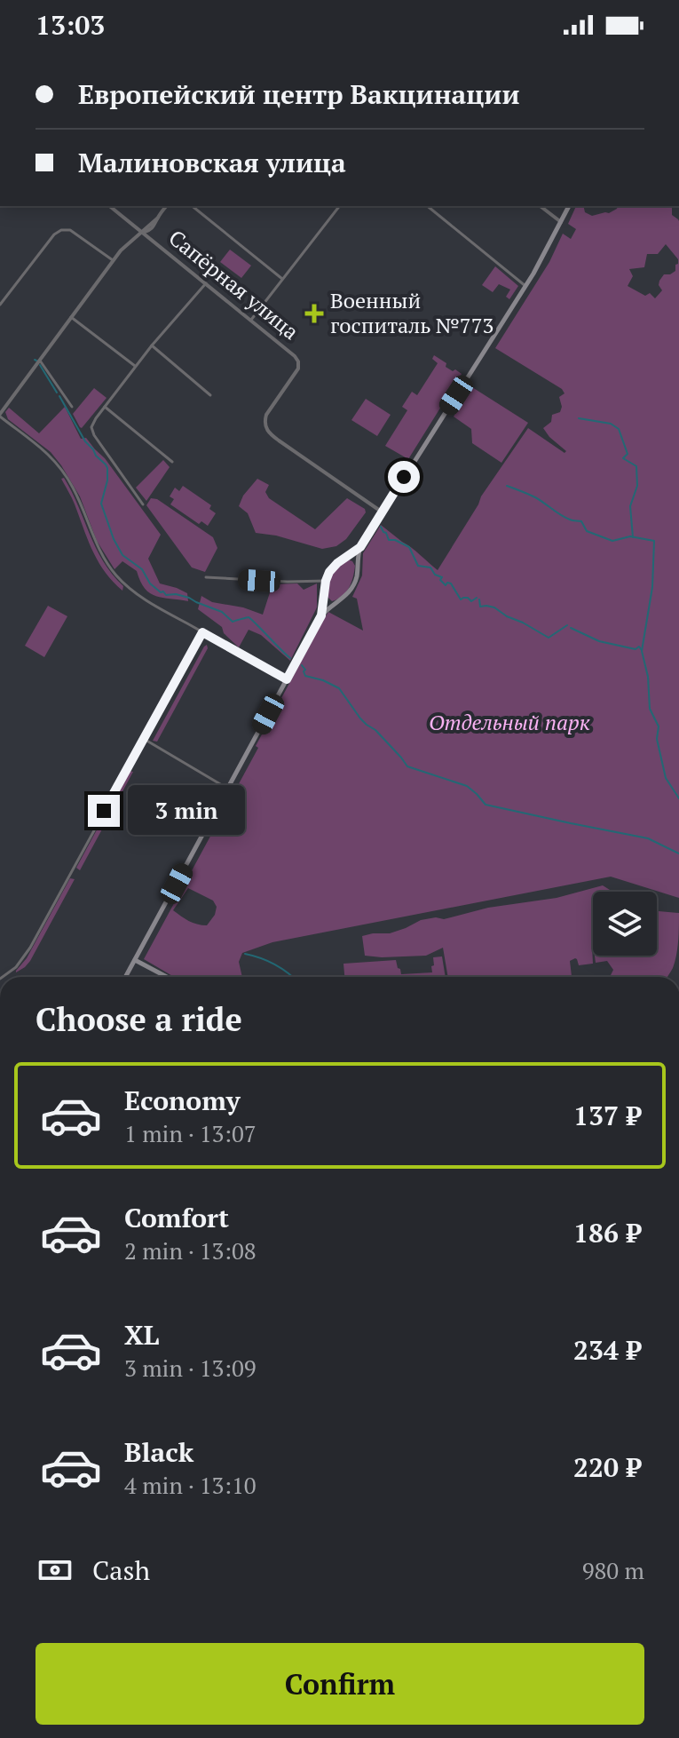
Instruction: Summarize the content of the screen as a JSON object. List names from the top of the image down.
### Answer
{
  "streets": {
    "street": ["Сапёрная улица"]
  },
  "parks": ["Отдельный парк"],
  "places": {
    "health": ["Военный госпиталь №773"]
  },
  "page": {
    "status": "13:03",
    "banner": ["Европейский центр Вакцинации", "Малиновская улица"],
    "bubble": "3 min",
    "heading": "Choose a ride",
    "list": [
      {
        "name": "Economy",
        "note": "1 min · 13:07",
        "value": "137 ₽"
      },
      {
        "name": "Comfort",
        "note": "2 min · 13:08",
        "value": "186 ₽"
      },
      {
        "name": "XL",
        "note": "3 min · 13:09",
        "value": "234 ₽"
      },
      {
        "name": "Black",
        "note": "4 min · 13:10",
        "value": "220 ₽"
      }
    ],
    "pay": ["Cash", "980 m"],
    "buttons": "Confirm"
  }
}
